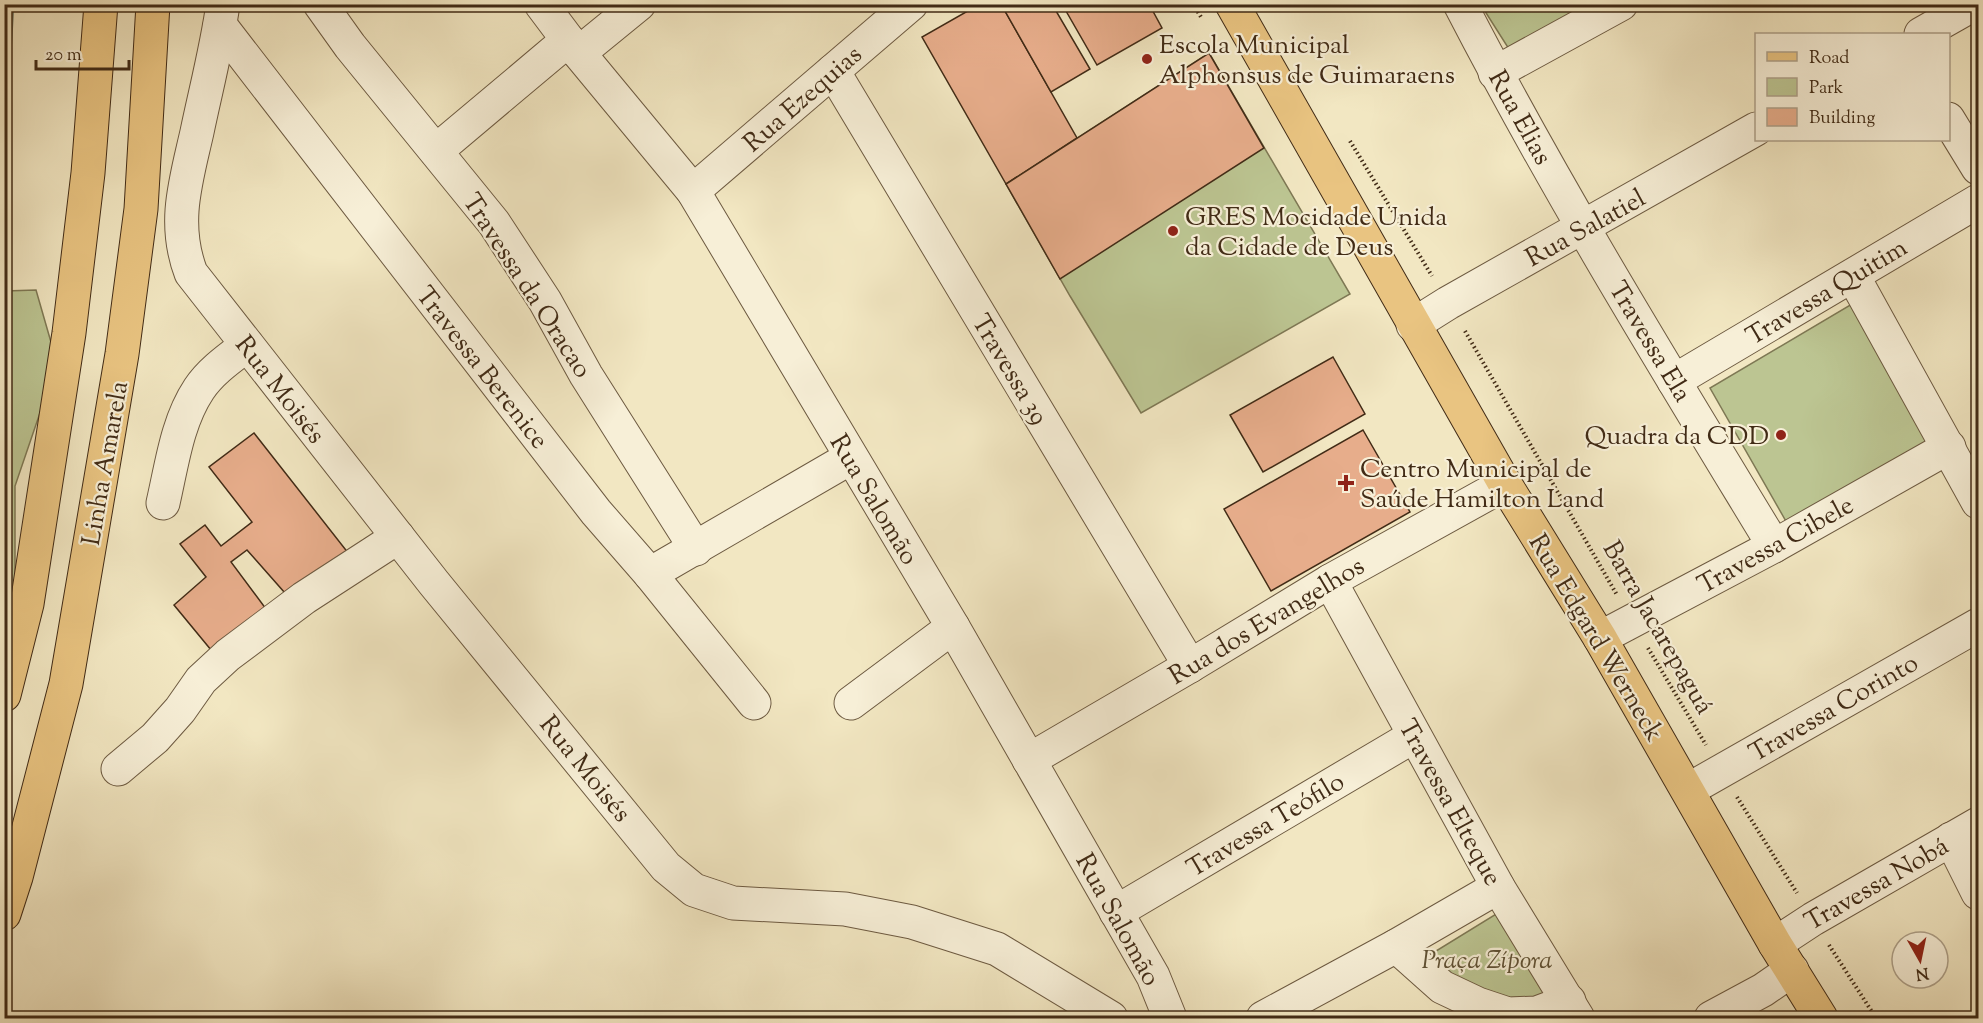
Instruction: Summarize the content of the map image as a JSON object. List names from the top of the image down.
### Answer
{
  "streets": {
    "main road": ["Linha Amarela", "Rua Edgard Werneck"],
    "street": [
      "Rua Ezequias",
      "Rua Elias",
      "Rua Salatiel",
      "Travessa da Oracao",
      "Travessa Quitim",
      "Travessa Ela",
      "Travessa Berenice",
      "Travessa 39",
      "Rua Moisés",
      "Rua Salomão",
      "Travessa Cibele",
      "Rua dos Evangelhos",
      "Travessa Corinto",
      "Travessa Elteque",
      "Travessa Teófilo",
      "Travessa Nobá"
    ],
    "path": ["Barra Jacarepaguá"]
  },
  "crossings": [
    ["Rua Ezequias", "Travessa 39"],
    ["Rua Ezequias", "Rua Salomão"],
    ["Rua Elias", "Rua Salatiel"],
    ["Rua Elias", "Travessa Ela"],
    ["Rua Salatiel", "Travessa Ela"],
    ["Rua Salatiel", "Barra Jacarepaguá"],
    ["Rua Salatiel", "Rua Edgard Werneck"],
    ["Travessa Quitim", "Travessa Ela"],
    ["Travessa Ela", "Travessa Cibele"],
    ["Travessa Berenice", "Rua Moisés"],
    ["Travessa 39", "Rua dos Evangelhos"],
    ["Rua Salomão", "Rua dos Evangelhos"],
    ["Rua Salomão", "Travessa Teófilo"],
    ["Travessa Cibele", "Barra Jacarepaguá"],
    ["Travessa Cibele", "Rua Edgard Werneck"],
    ["Rua dos Evangelhos", "Rua Edgard Werneck"],
    ["Rua dos Evangelhos", "Travessa Elteque"],
    ["Barra Jacarepaguá", "Travessa Corinto"],
    ["Barra Jacarepaguá", "Travessa Nobá"],
    ["Rua Edgard Werneck", "Travessa Corinto"],
    ["Rua Edgard Werneck", "Travessa Nobá"],
    ["Travessa Elteque", "Travessa Teófilo"]
  ],
  "parks": ["Praça Zípora"],
  "places": {
    "other": ["Escola Municipal Alphonsus de Guimaraens", "GRES Mocidade Unida da Cidade de Deus", "Quadra da CDD"],
    "health": ["Centro Municipal de Saúde Hamilton Land"]
  },
  "legend": ["Road", "Park", "Building"],
  "scale_bar": "20 m",
  "north": "bottom"
}
